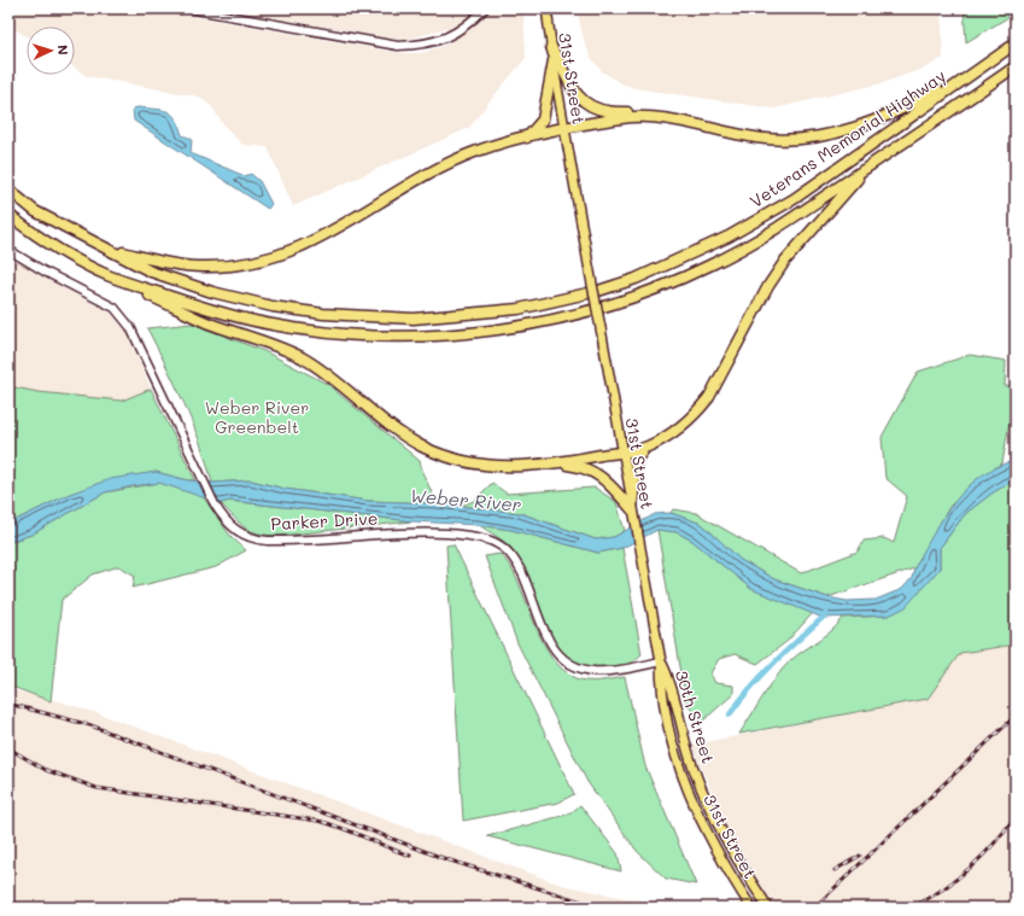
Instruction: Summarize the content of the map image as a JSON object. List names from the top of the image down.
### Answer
{
  "streets": {
    "highway": ["Veterans Memorial Highway"],
    "main road": ["31st Street", "30th Street"],
    "street": ["Parker Drive"]
  },
  "crossings": [
    ["31st Street", "Parker Drive"],
    ["31st Street", "30th Street"],
    ["Parker Drive", "30th Street"]
  ],
  "water": ["Weber River"],
  "parks": ["Weber River Greenbelt"],
  "north": "right"
}
